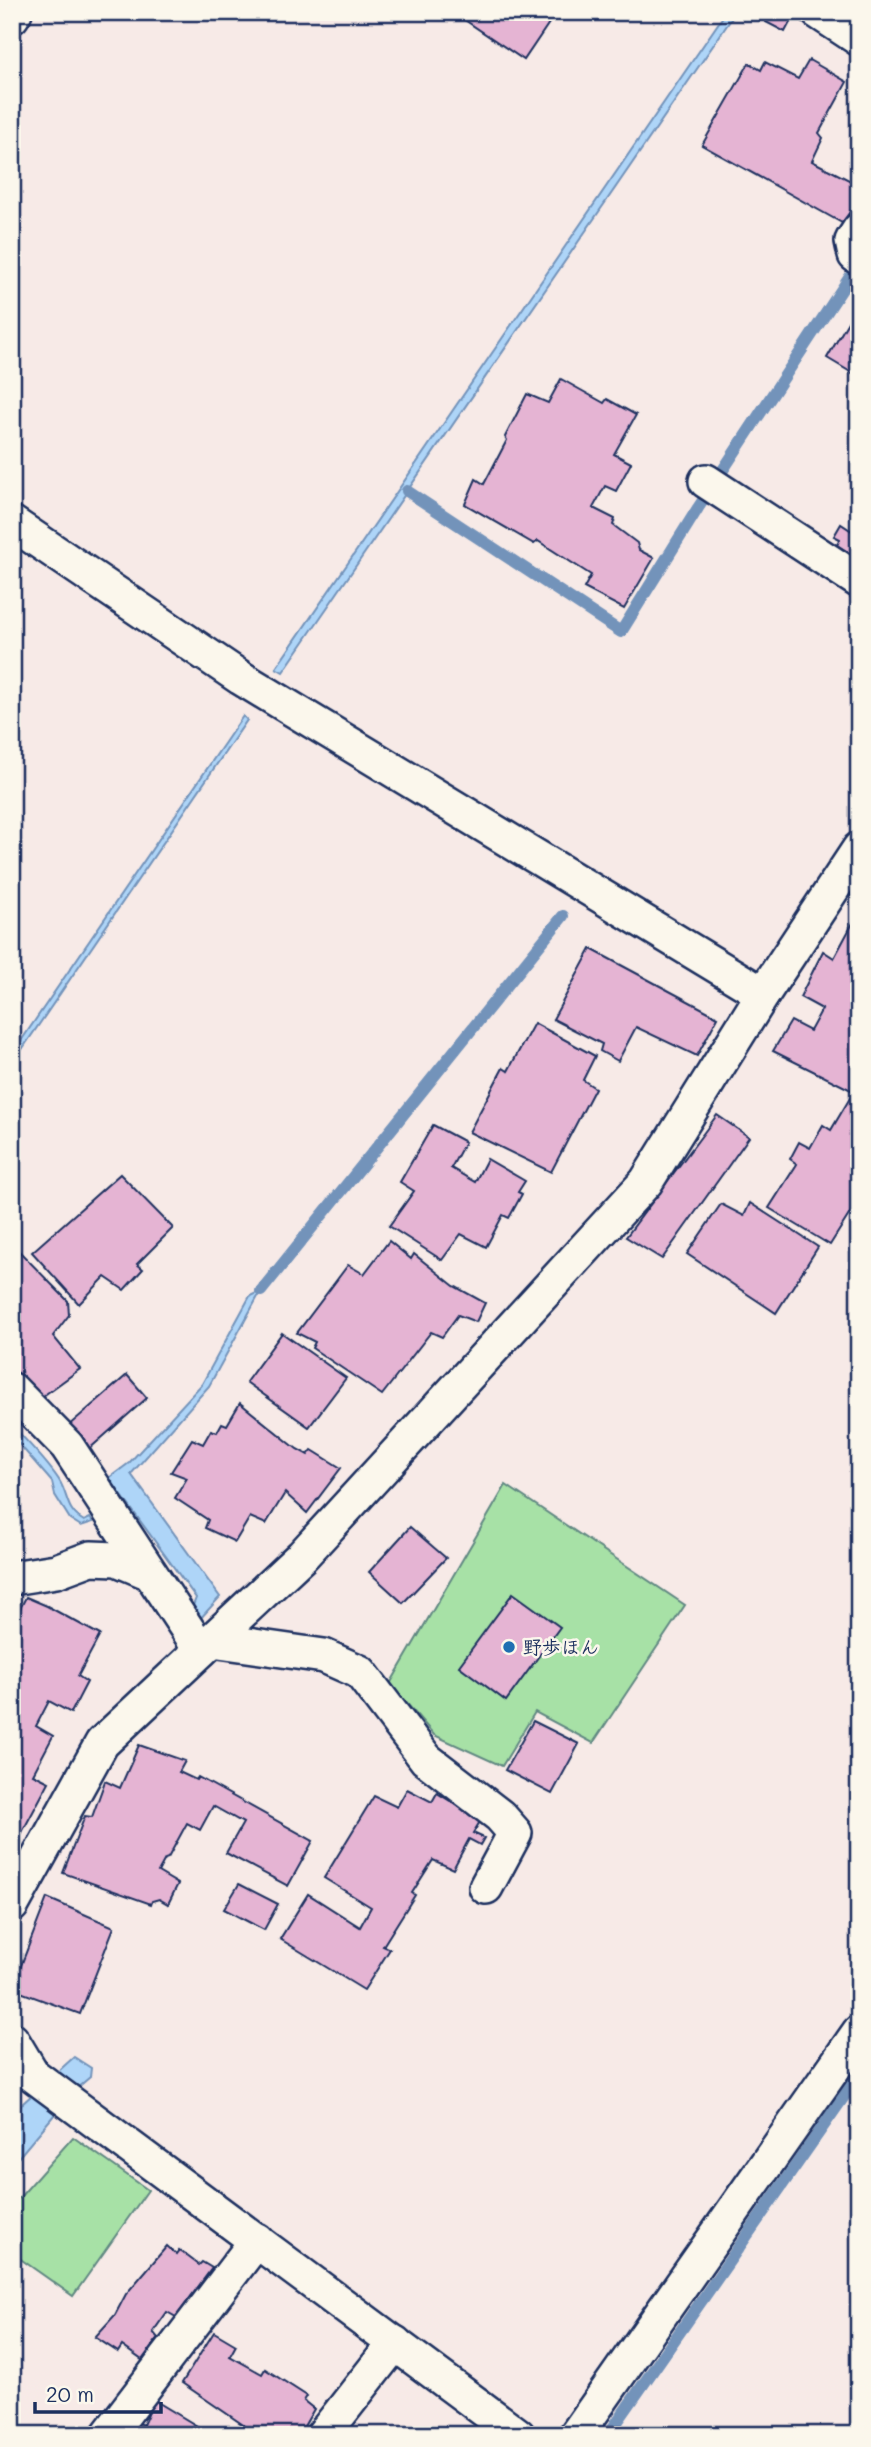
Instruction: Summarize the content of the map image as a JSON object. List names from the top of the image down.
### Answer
{
  "places": ["野歩ほん"],
  "scale_bar": "20 m"
}
